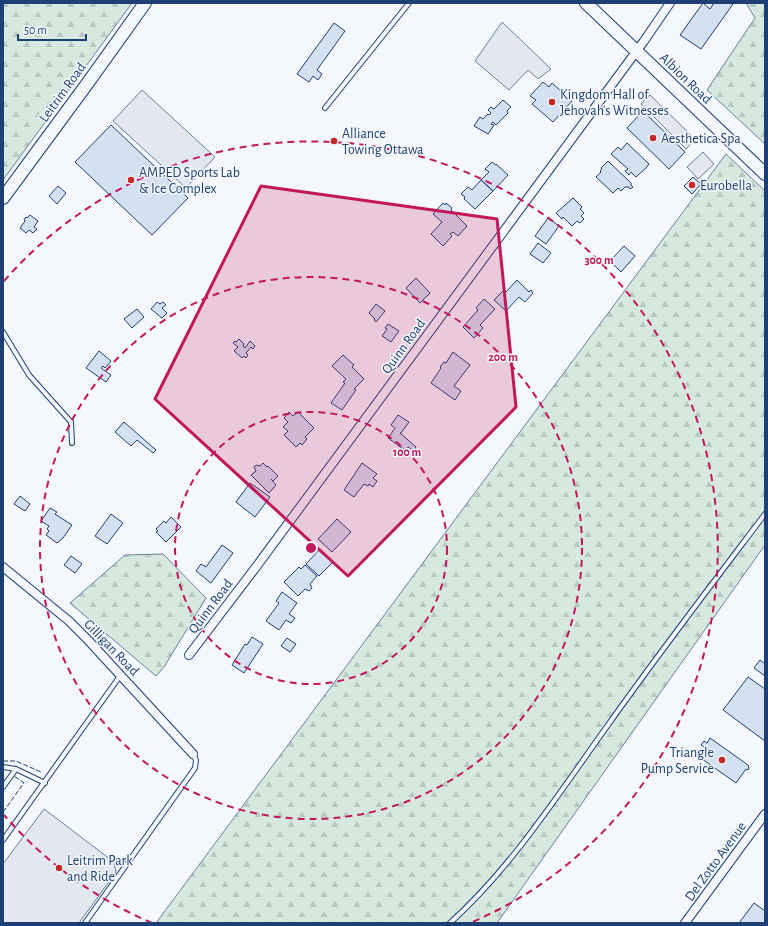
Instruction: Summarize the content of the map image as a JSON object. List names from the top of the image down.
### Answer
{
  "streets": {
    "main road": ["Albion Road", "Leitrim Road"],
    "street": ["Quinn Road", "Gilligan Road", "Del Zotto Avenue"]
  },
  "crossings": [
    ["Albion Road", "Quinn Road"]
  ],
  "places": [
    "Kingdom Hall of Jehovah's Witnesses",
    "Aesthetica Spa",
    "Alliance Towing Ottawa",
    "AMPED Sports Lab & Ice Complex",
    "Eurobella",
    "Triangle Pump Service",
    "Leitrim Park and Ride"
  ],
  "scale_bar": "50 m",
  "rings": ["300 m", "200 m", "100 m"]
}
